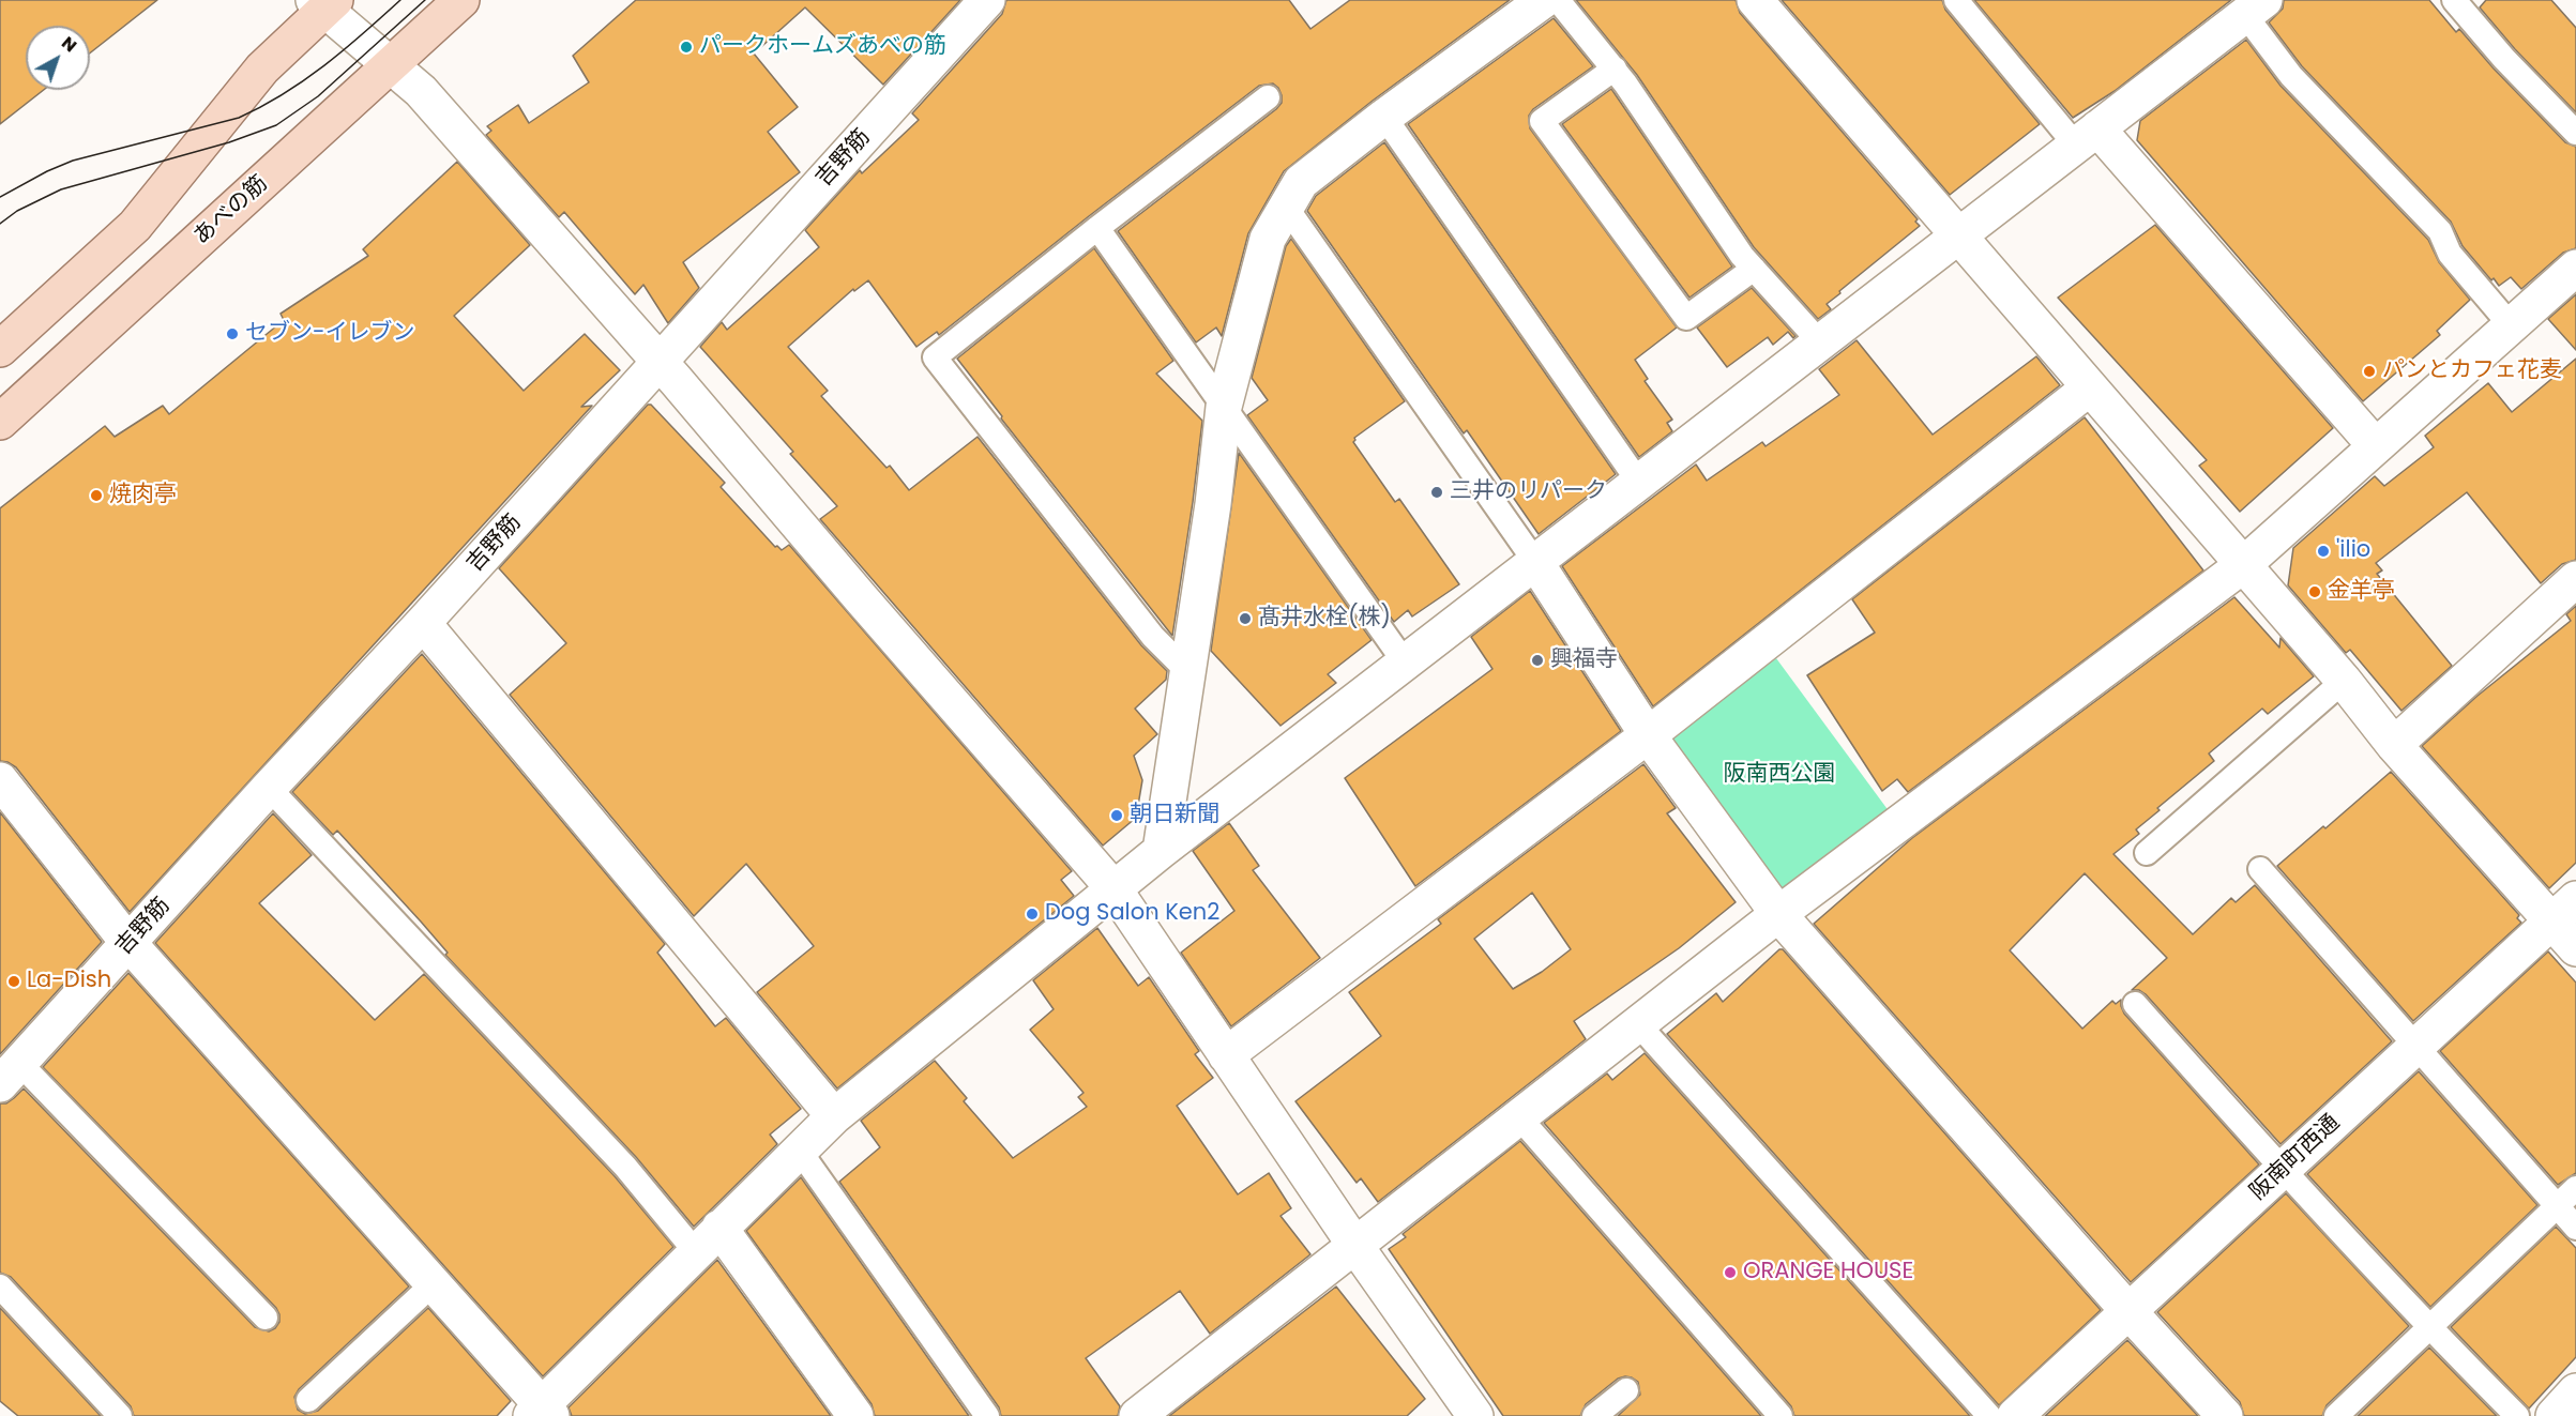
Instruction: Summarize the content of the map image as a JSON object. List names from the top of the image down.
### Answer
{
  "streets": {
    "main road": ["あべの筋"],
    "street": ["吉野筋", "阪南町西通"]
  },
  "parks": ["阪南西公園"],
  "places": [
    "パークホームズあべの筋",
    "セブン-イレブン",
    "パンとカフェ花麦",
    "三井のリパーク",
    "焼肉亭",
    "'ilio",
    "金羊亭",
    "髙井水栓(株)",
    "興福寺",
    "朝日新聞",
    "Dog Salon Ken2",
    "La-Dish",
    "ORANGE HOUSE"
  ],
  "north": "top right"
}
